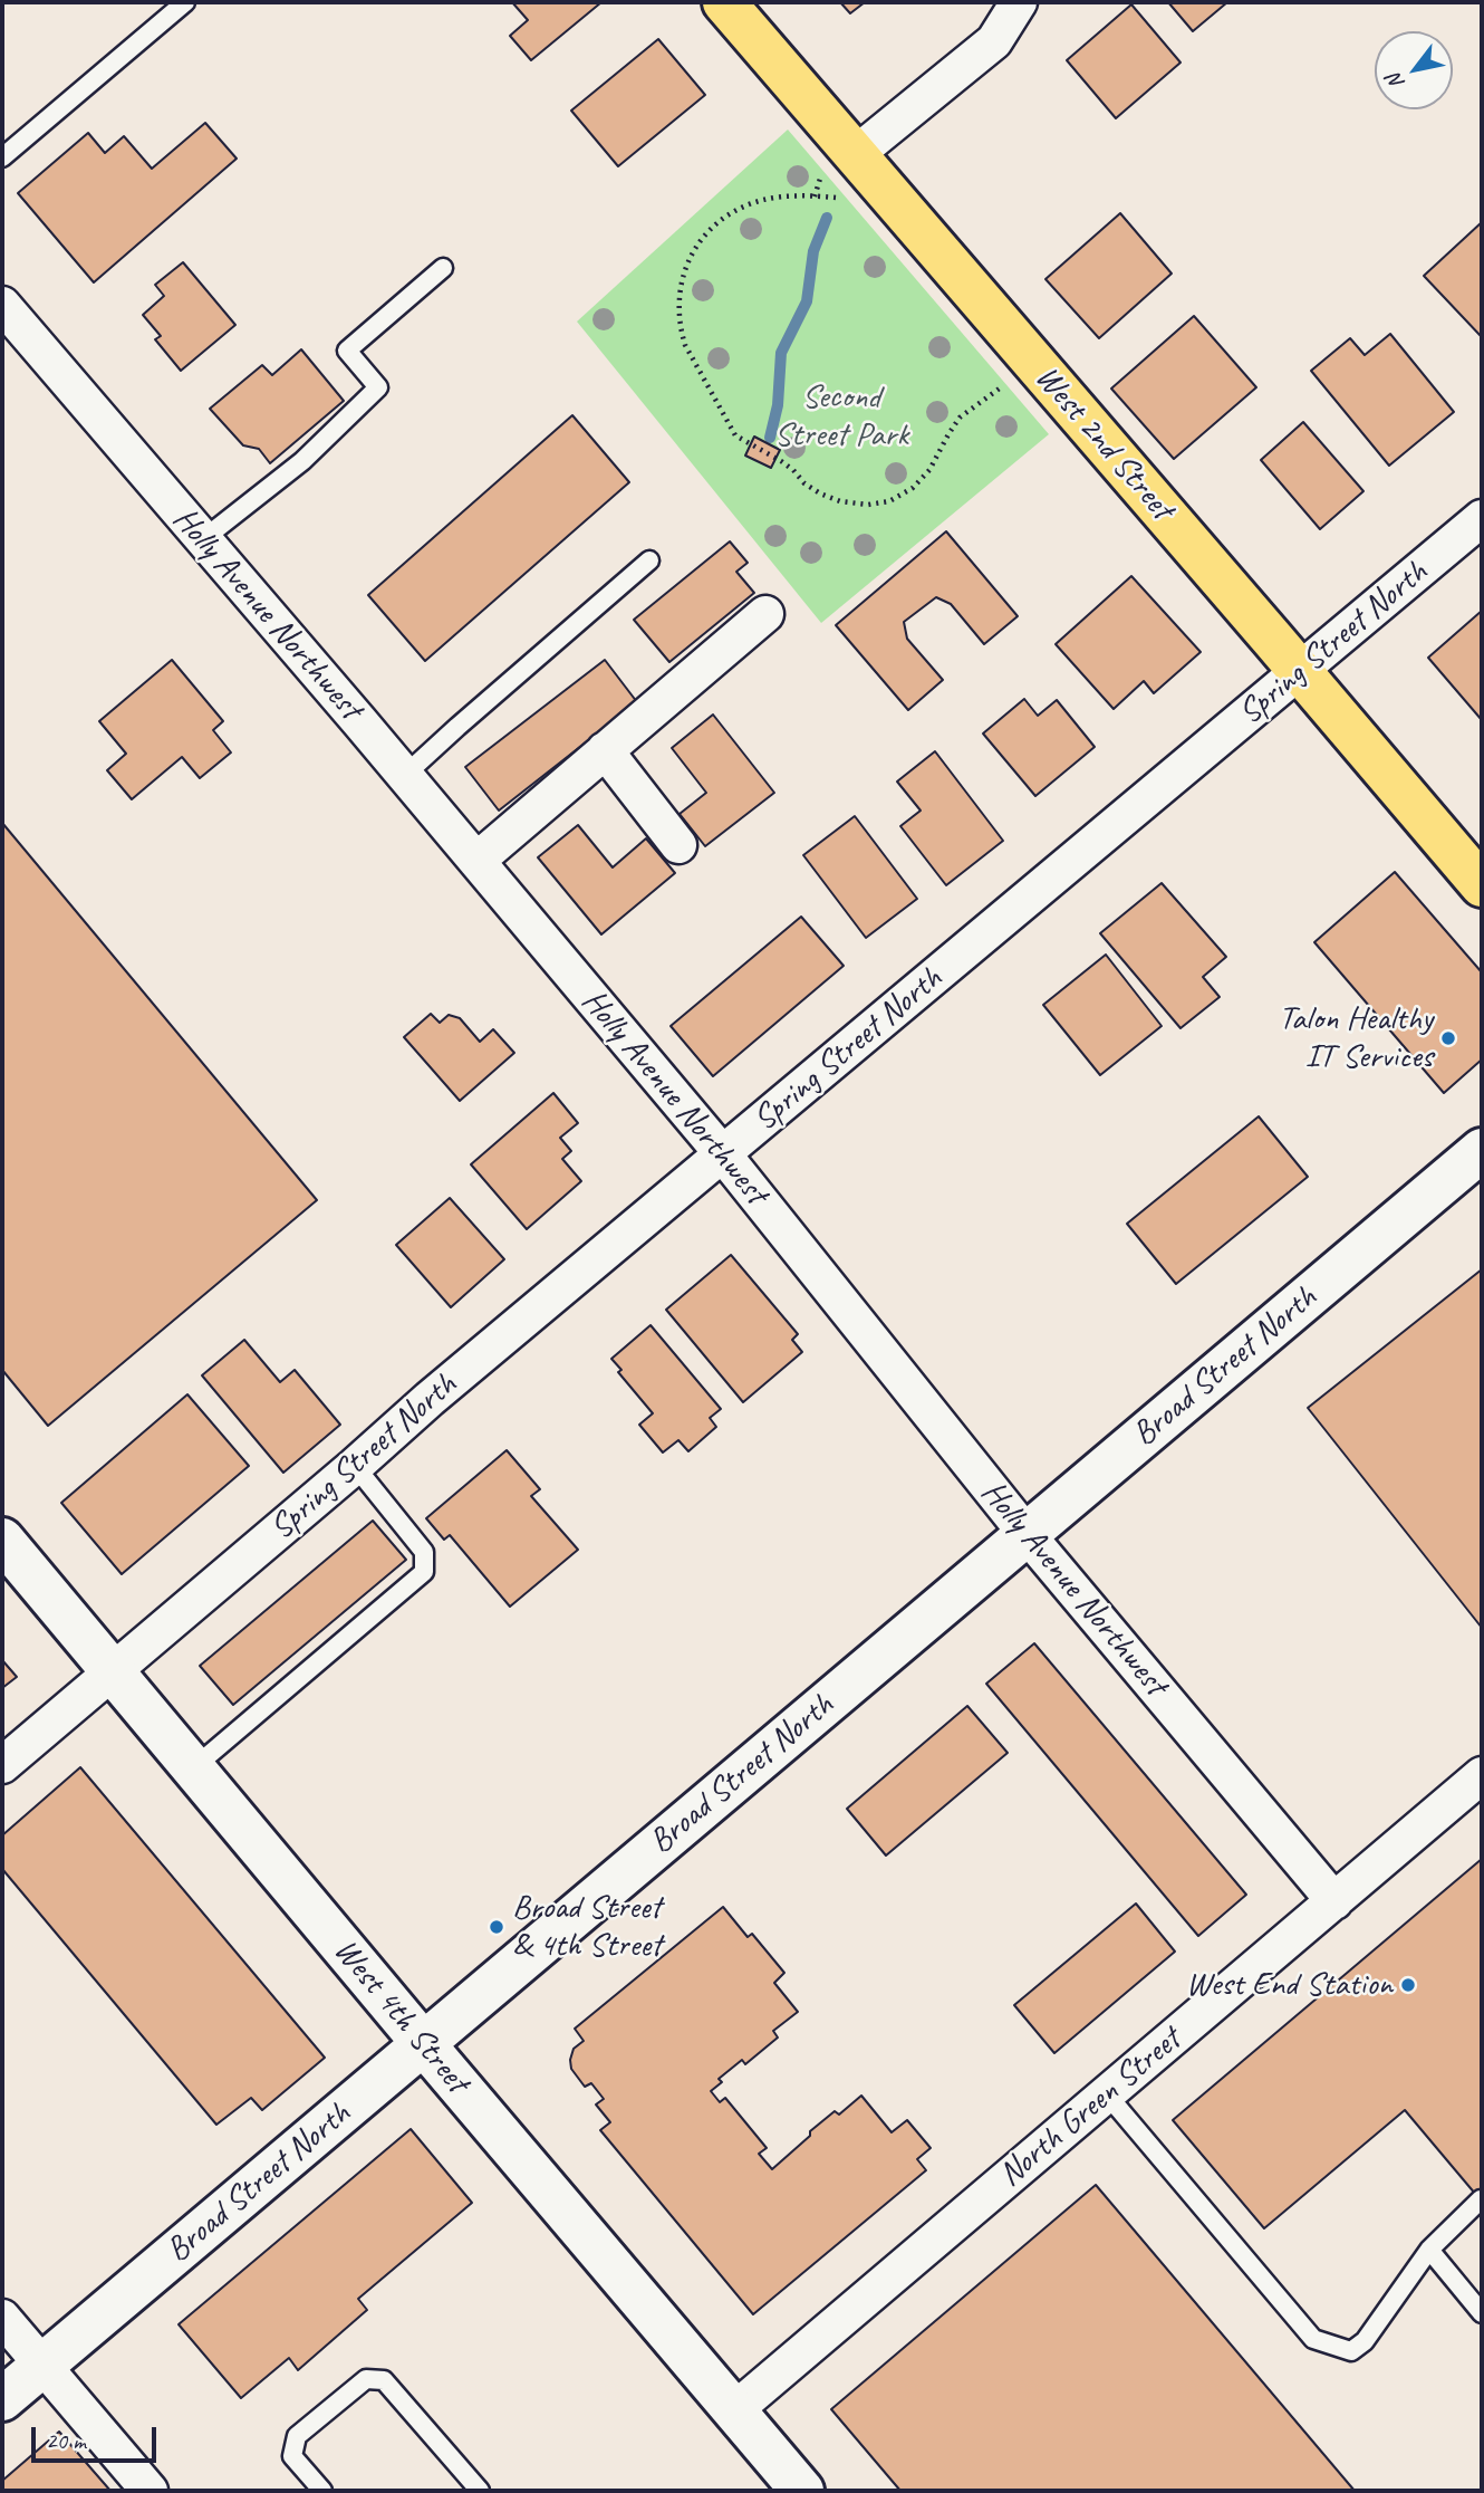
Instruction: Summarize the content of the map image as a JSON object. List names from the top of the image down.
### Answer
{
  "streets": {
    "main road": ["West 2nd Street", "Broad Street North", "West 4th Street"],
    "street": ["Holly Avenue Northwest", "Spring Street North", "North Green Street"]
  },
  "crossings": [
    ["West 2nd Street", "Spring Street North"],
    ["Holly Avenue Northwest", "Spring Street North"],
    ["Holly Avenue Northwest", "Broad Street North"],
    ["Holly Avenue Northwest", "North Green Street"],
    ["Spring Street North", "West 4th Street"],
    ["Broad Street North", "West 4th Street"],
    ["West 4th Street", "North Green Street"]
  ],
  "parks": ["Second Street Park"],
  "places": ["Talon Healthy IT Services", "Broad Street & 4th Street", "West End Station"],
  "scale_bar": "20 m",
  "north": "bottom left"
}
